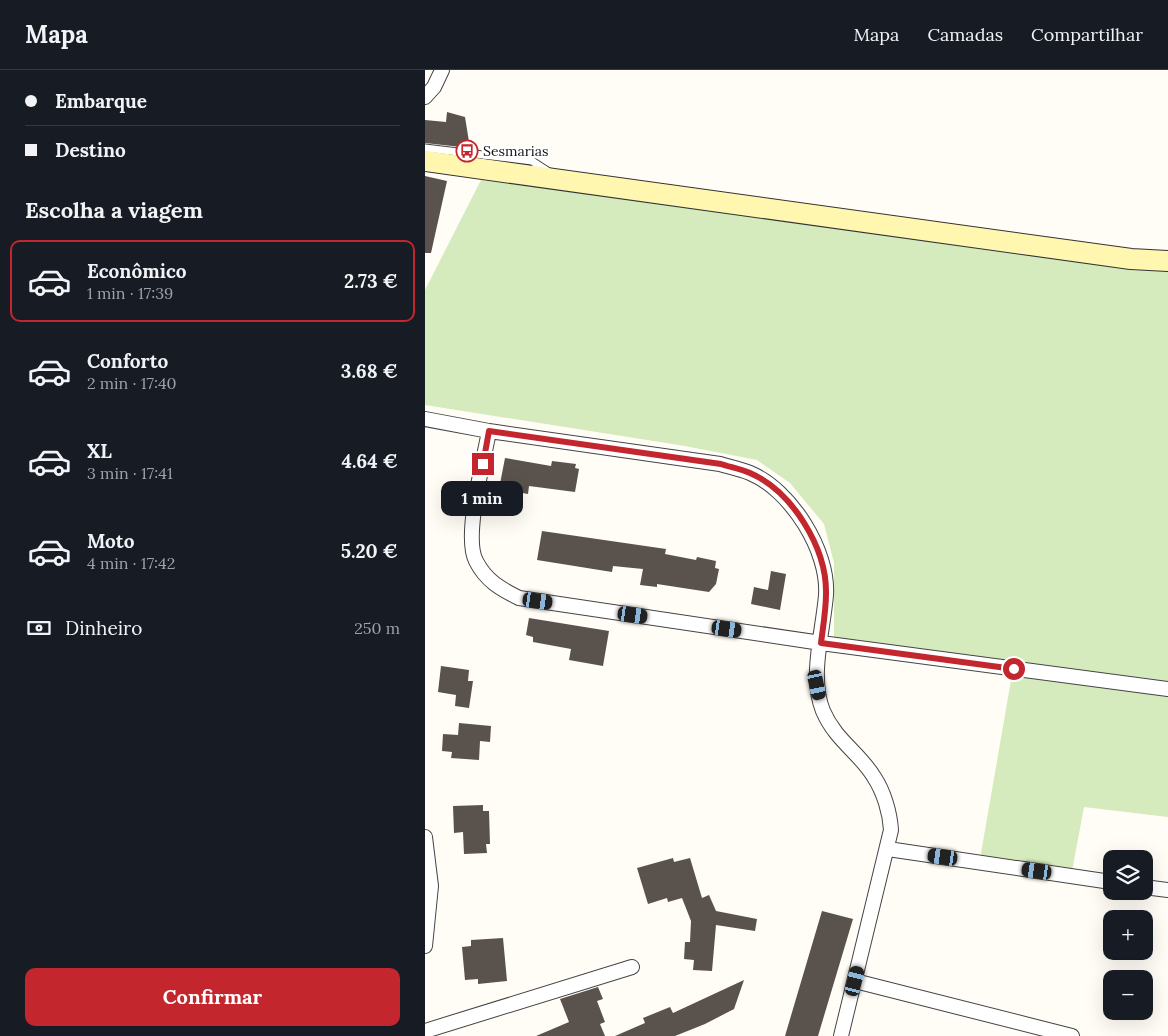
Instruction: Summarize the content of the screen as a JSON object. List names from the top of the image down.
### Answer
{
  "places": {
    "bus stop": ["Sesmarias"]
  },
  "page": {
    "header": "Mapa",
    "nav": ["Mapa", "Camadas", "Compartilhar"],
    "banner": ["Embarque", "Destino"],
    "heading": "Escolha a viagem",
    "list": [
      {
        "name": "Econômico",
        "note": "1 min · 17:39",
        "value": "2.73 €"
      },
      {
        "name": "Conforto",
        "note": "2 min · 17:40",
        "value": "3.68 €"
      },
      {
        "name": "XL",
        "note": "3 min · 17:41",
        "value": "4.64 €"
      },
      {
        "name": "Moto",
        "note": "4 min · 17:42",
        "value": "5.20 €"
      }
    ],
    "bubble": "1 min",
    "pay": ["Dinheiro", "250 m"],
    "map_buttons": ["+", "−"],
    "buttons": "Confirmar"
  }
}
